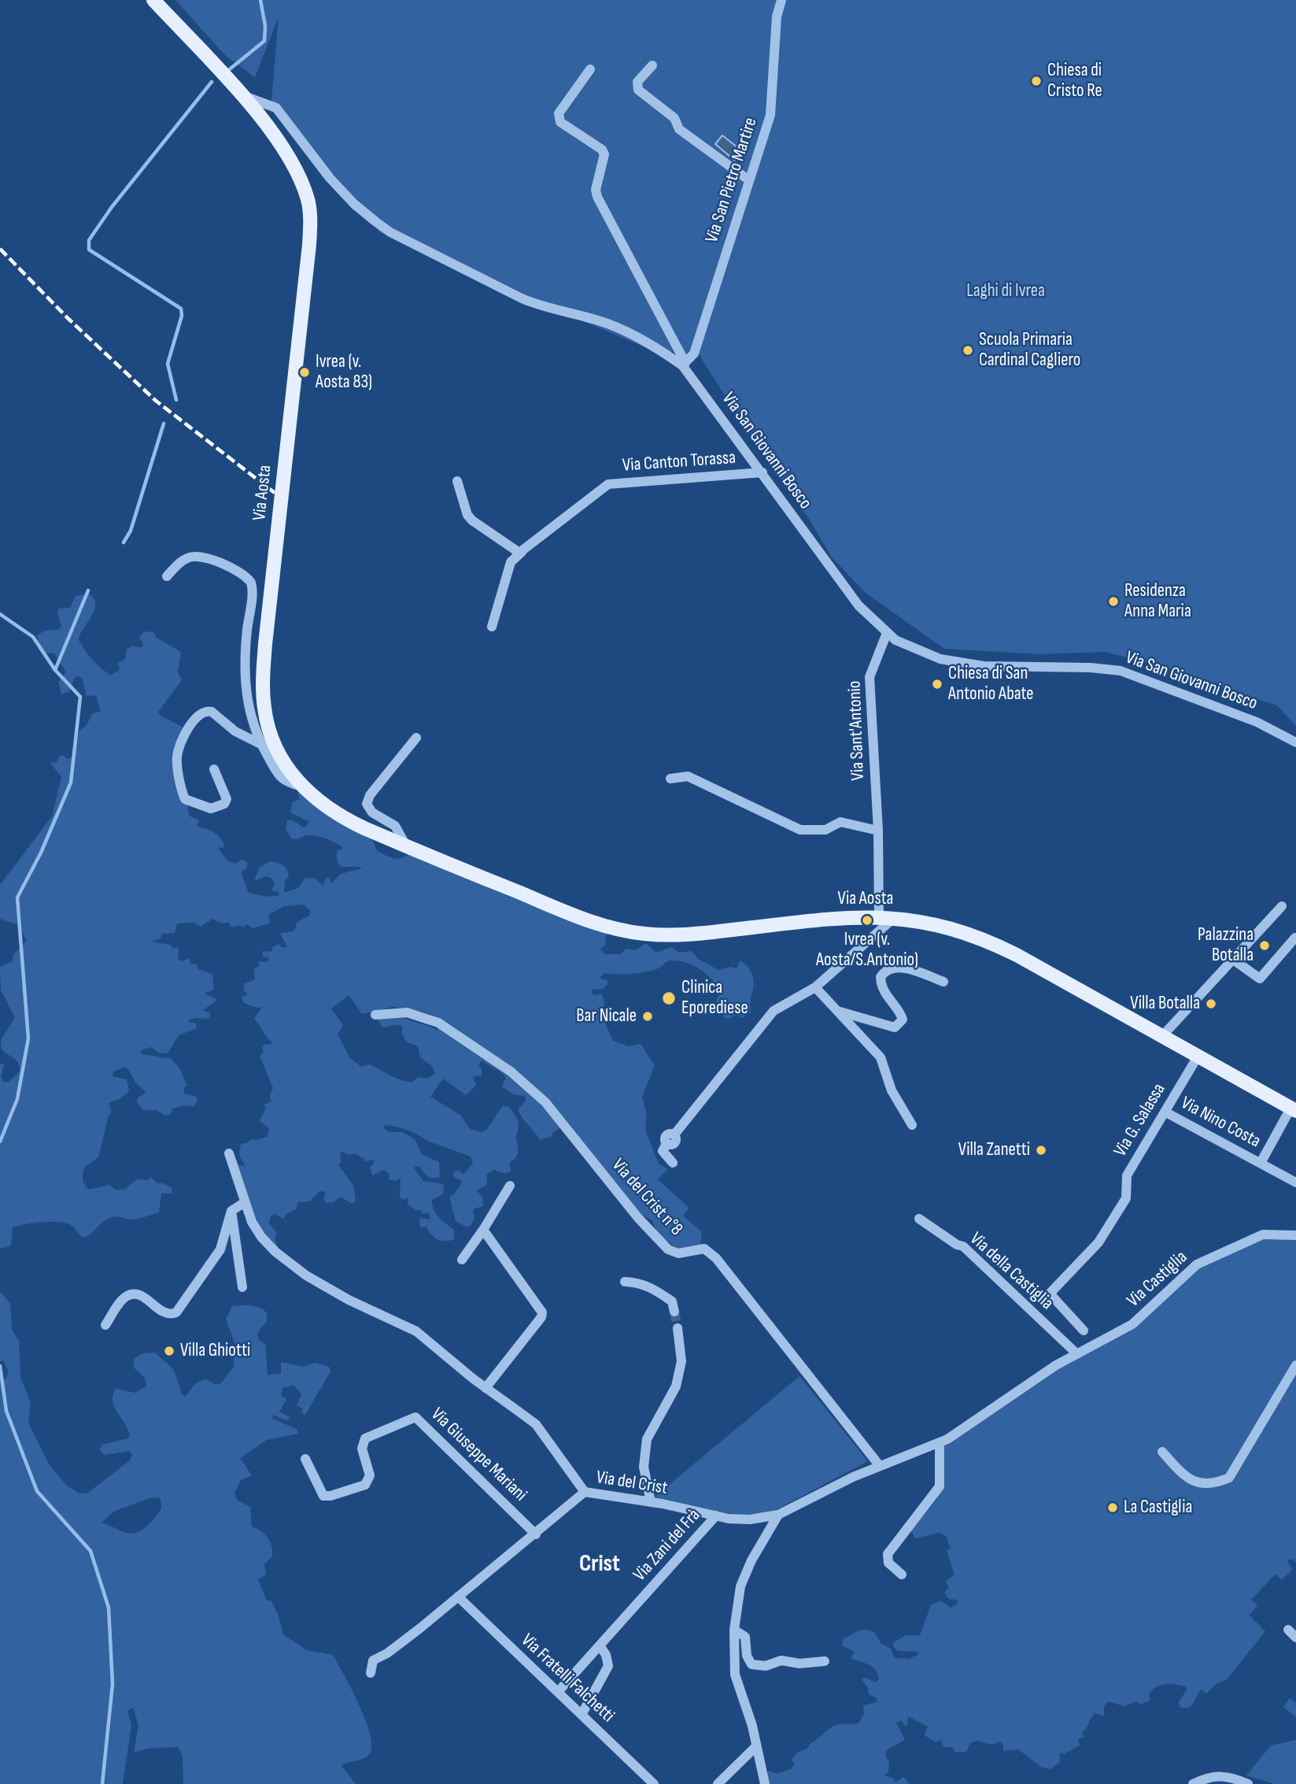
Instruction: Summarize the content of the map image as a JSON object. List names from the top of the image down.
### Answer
{
  "streets": {
    "main road": ["Via Aosta"],
    "street": [
      "Via San Pietro Martire",
      "Via San Giovanni Bosco",
      "Via Canton Torassa",
      "Via Sant'Antonio",
      "Via G. Salassa",
      "Via Nino Costa",
      "Via del Crist n°8",
      "Via della Castiglia",
      "Via Castiglia",
      "Via Giuseppe Mariani",
      "Via del Crist",
      "Via Zani del Frà",
      "Via Fratelli Falchetti"
    ]
  },
  "crossings": [
    ["Via San Pietro Martire", "Via San Giovanni Bosco"],
    ["Via San Giovanni Bosco", "Via Canton Torassa"],
    ["Via San Giovanni Bosco", "Via Aosta"],
    ["Via San Giovanni Bosco", "Via Sant'Antonio"],
    ["Via Aosta", "Via Sant'Antonio"],
    ["Via Aosta", "Via G. Salassa"],
    ["Via Aosta", "Via Nino Costa"],
    ["Via G. Salassa", "Via Nino Costa"],
    ["Via del Crist n°8", "Via del Crist"],
    ["Via della Castiglia", "Via Castiglia"],
    ["Via della Castiglia", "Via del Crist"],
    ["Via Castiglia", "Via del Crist"],
    ["Via Giuseppe Mariani", "Via del Crist"],
    ["Via del Crist", "Via Zani del Frà"],
    ["Via del Crist", "Via Fratelli Falchetti"],
    ["Via Zani del Frà", "Via Fratelli Falchetti"]
  ],
  "districts": ["Crist"],
  "parks": ["Laghi di Ivrea"],
  "places": [
    "Chiesa di Cristo Re",
    "Scuola Primaria Cardinal Cagliero",
    "Ivrea (v. Aosta 83)",
    "Residenza Anna Maria",
    "Chiesa di San Antonio Abate",
    "Ivrea (v. Aosta/S.Antonio)",
    "Palazzina Botalla",
    "Clinica Eporediese",
    "Villa Botalla",
    "Bar Nicale",
    "Villa Zanetti",
    "Villa Ghiotti",
    "La Castiglia"
  ]
}
